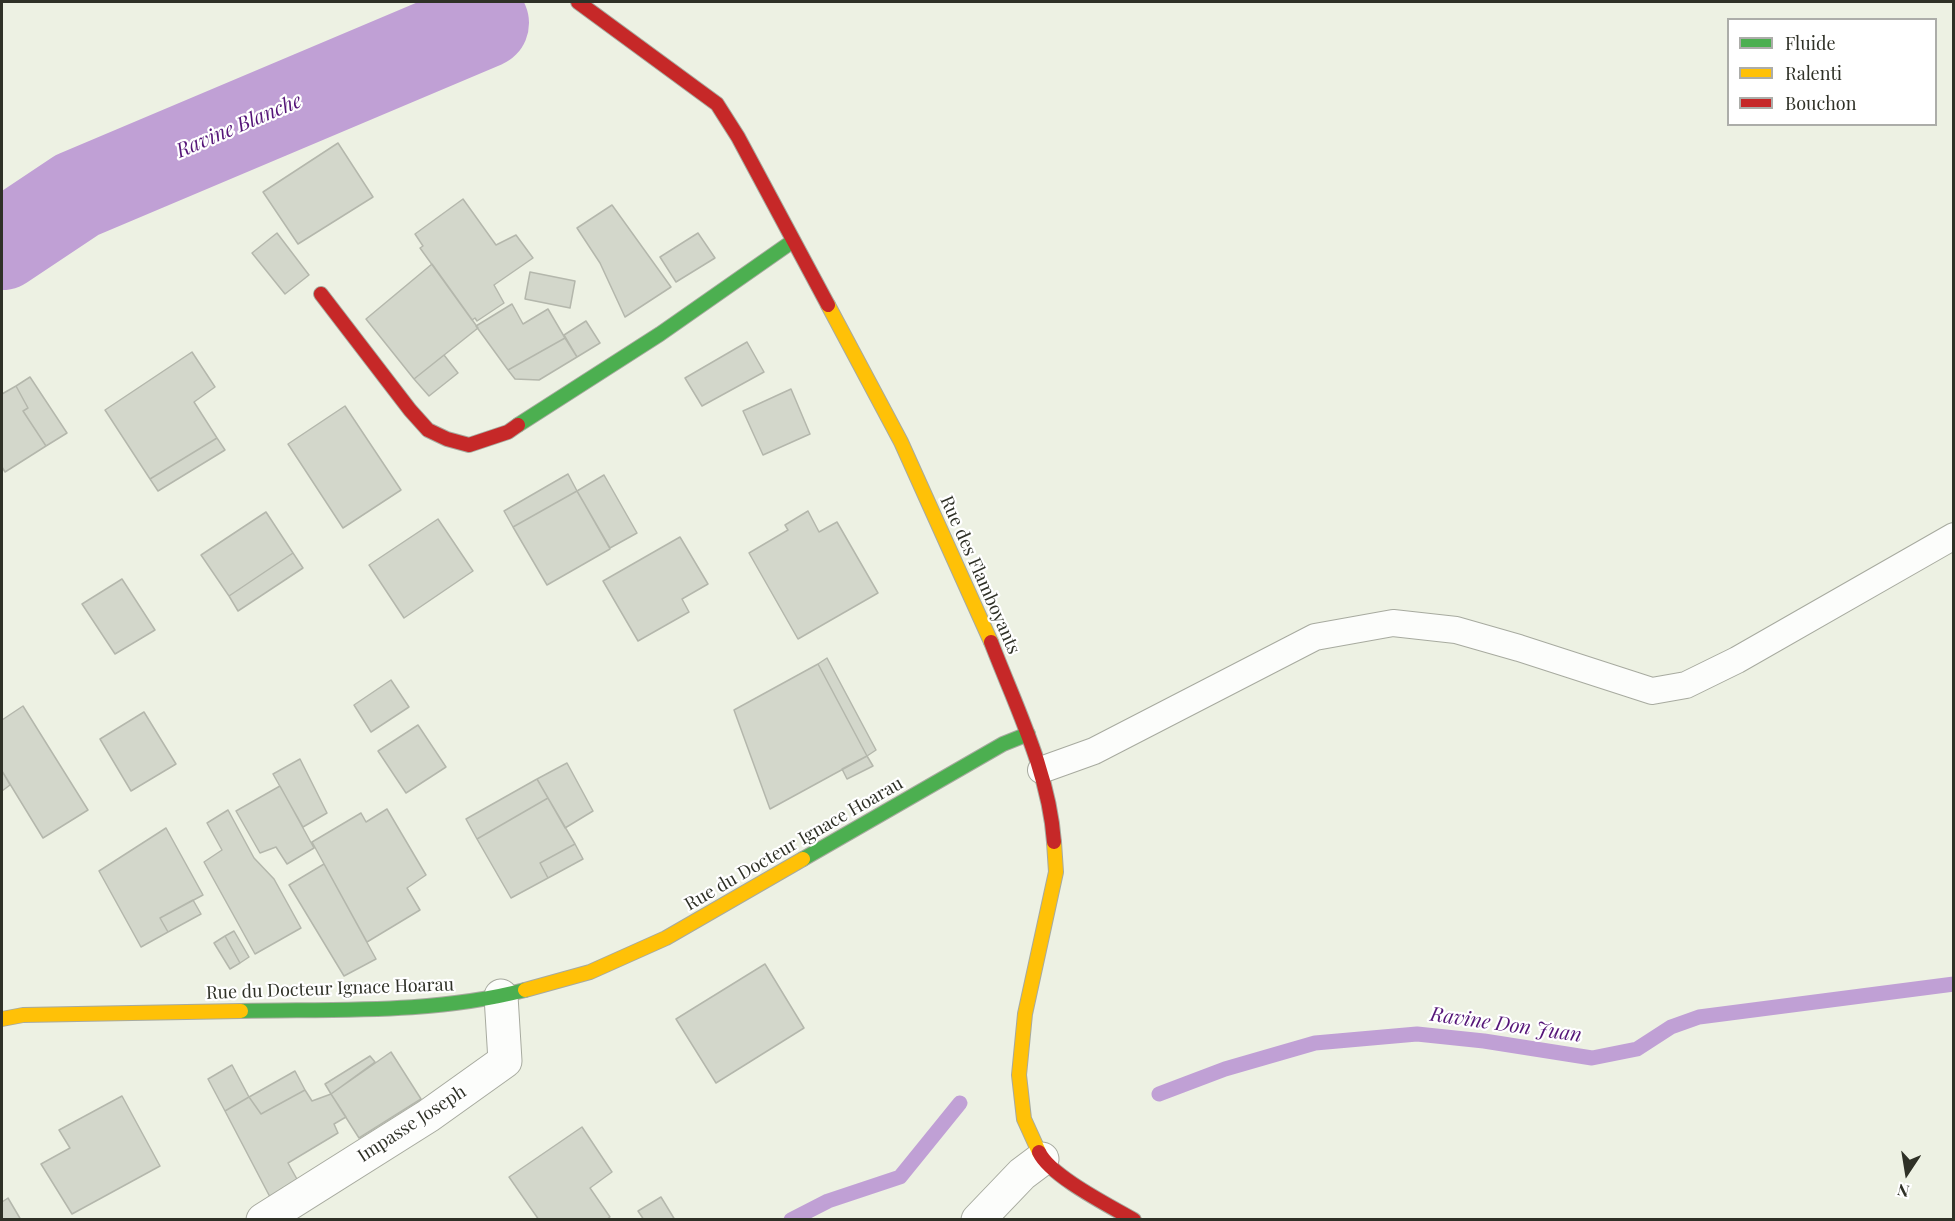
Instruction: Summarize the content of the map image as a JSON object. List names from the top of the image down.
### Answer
{
  "streets": {
    "street": ["Rue des Flamboyants", "Rue du Docteur Ignace Hoarau", "Impasse Joseph"]
  },
  "crossings": [
    ["Rue des Flamboyants", "Rue du Docteur Ignace Hoarau"],
    ["Rue du Docteur Ignace Hoarau", "Impasse Joseph"]
  ],
  "water": ["Ravine Blanche", "Ravine Don Juan"],
  "legend": ["Fluide", "Ralenti", "Bouchon"],
  "north": "bottom"
}
